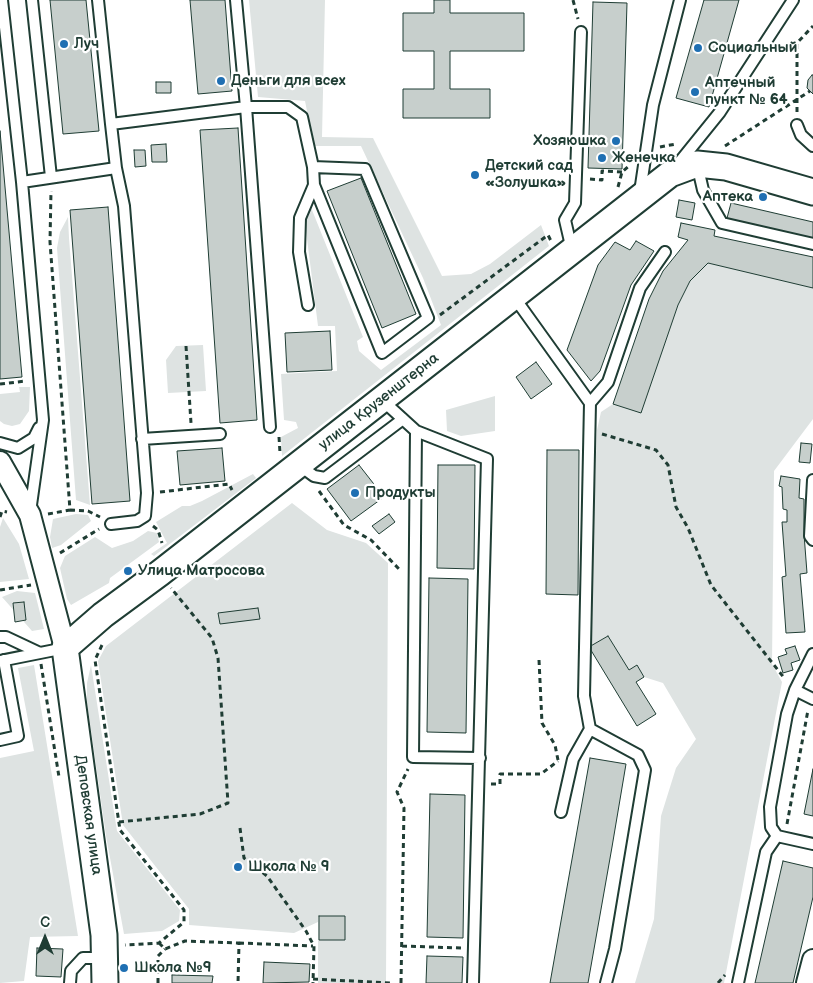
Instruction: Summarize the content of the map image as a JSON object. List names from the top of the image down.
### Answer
{
  "streets": {
    "street": ["улица Крузенштерна", "Деповская улица"]
  },
  "crossings": [
    ["улица Крузенштерна", "Деповская улица"]
  ],
  "places": [
    "Луч",
    "Социальный",
    "Деньги для всех",
    "Аптечный пункт № 64",
    "Хозяюшка",
    "Женечка",
    "Детский сад «Золушка»",
    "Аптека",
    "Продукты",
    "Улица Матросова",
    "Школа № 9",
    "Школа №9"
  ],
  "north": "top"
}
